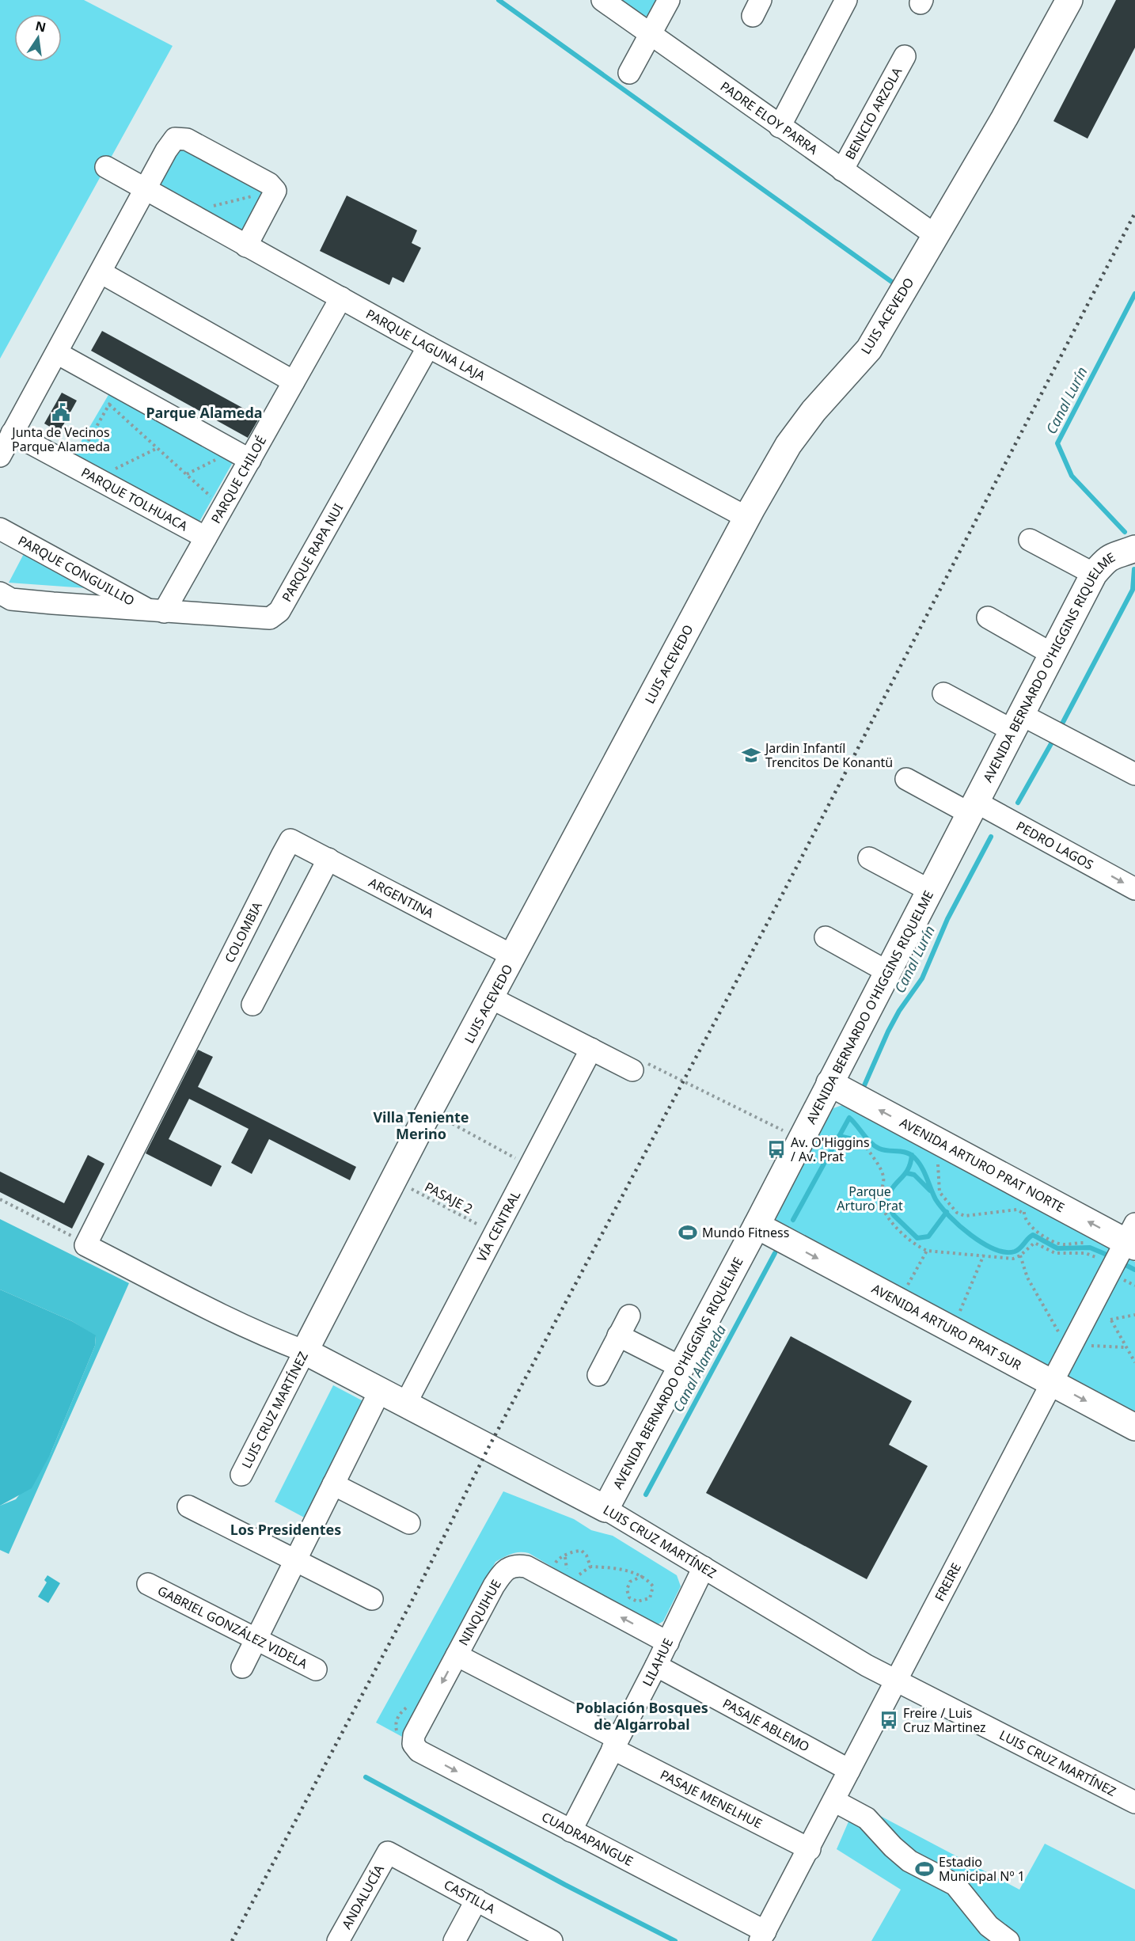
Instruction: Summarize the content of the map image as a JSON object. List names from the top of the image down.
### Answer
{
  "streets": {
    "main road": [
      "LUIS ACEVEDO",
      "AVENIDA BERNARDO O'HIGGINS RIQUELME",
      "AVENIDA ARTURO PRAT NORTE",
      "AVENIDA ARTURO PRAT SUR",
      "LUIS CRUZ MARTÍNEZ"
    ],
    "street": [
      "BENICIO ARZOLA",
      "PADRE ELOY PARRA",
      "PARQUE LAGUNA LAJA",
      "PARQUE CHILOÉ",
      "PARQUE TOLHUACA",
      "PARQUE RAPA NUI",
      "PARQUE CONGUILLIO",
      "PEDRO LAGOS",
      "ARGENTINA",
      "COLOMBIA",
      "VÍA CENTRAL",
      "FREIRE",
      "NINQUIHUE",
      "GABRIEL GONZÁLEZ VIDELA",
      "LILAHUE",
      "PASAJE ABLEMO",
      "PASAJE MENELHUE",
      "CUADRAPANGUE",
      "ANDALUCÍA",
      "CASTILLA"
    ],
    "path": ["PASAJE 2"]
  },
  "crossings": [
    ["BENICIO ARZOLA", "PADRE ELOY PARRA"],
    ["PADRE ELOY PARRA", "LUIS ACEVEDO"],
    ["LUIS ACEVEDO", "PARQUE LAGUNA LAJA"],
    ["LUIS ACEVEDO", "ARGENTINA"],
    ["LUIS ACEVEDO", "PASAJE 2"],
    ["LUIS ACEVEDO", "LUIS CRUZ MARTÍNEZ"],
    ["PARQUE LAGUNA LAJA", "PARQUE CHILOÉ"],
    ["PARQUE LAGUNA LAJA", "PARQUE RAPA NUI"],
    ["PARQUE CHILOÉ", "PARQUE TOLHUACA"],
    ["PARQUE CHILOÉ", "PARQUE RAPA NUI"],
    ["PARQUE CHILOÉ", "PARQUE CONGUILLIO"],
    ["PARQUE RAPA NUI", "PARQUE CONGUILLIO"],
    ["AVENIDA BERNARDO O'HIGGINS RIQUELME", "PEDRO LAGOS"],
    ["AVENIDA BERNARDO O'HIGGINS RIQUELME", "AVENIDA ARTURO PRAT NORTE"],
    ["AVENIDA BERNARDO O'HIGGINS RIQUELME", "AVENIDA ARTURO PRAT SUR"],
    ["AVENIDA BERNARDO O'HIGGINS RIQUELME", "LUIS CRUZ MARTÍNEZ"],
    ["ARGENTINA", "COLOMBIA"],
    ["AVENIDA ARTURO PRAT NORTE", "FREIRE"],
    ["PASAJE 2", "VÍA CENTRAL"],
    ["VÍA CENTRAL", "LUIS CRUZ MARTÍNEZ"],
    ["AVENIDA ARTURO PRAT SUR", "FREIRE"],
    ["LUIS CRUZ MARTÍNEZ", "FREIRE"],
    ["LUIS CRUZ MARTÍNEZ", "LILAHUE"],
    ["FREIRE", "PASAJE ABLEMO"],
    ["FREIRE", "PASAJE MENELHUE"],
    ["FREIRE", "CUADRAPANGUE"],
    ["NINQUIHUE", "LILAHUE"],
    ["NINQUIHUE", "PASAJE MENELHUE"],
    ["NINQUIHUE", "CUADRAPANGUE"],
    ["LILAHUE", "PASAJE ABLEMO"],
    ["LILAHUE", "PASAJE MENELHUE"],
    ["LILAHUE", "CUADRAPANGUE"],
    ["ANDALUCÍA", "CASTILLA"]
  ],
  "one_way": ["AVENIDA ARTURO PRAT NORTE", "AVENIDA ARTURO PRAT SUR", "CUADRAPANGUE"],
  "districts": [
    "Parque Alameda",
    "Villa Teniente Merino",
    "Los Presidentes",
    "Población Bosques de Algarrobal"
  ],
  "water": ["Canal Lurín", "Canal Alameda"],
  "parks": ["Parque Arturo Prat"],
  "places": {
    "public building": ["Junta de Vecinos Parque Alameda"],
    "school or university": ["Jardin Infantíl Trencitos De Konantü"],
    "bus stop": ["Av. O'Higgins / Av. Prat", "Freire / Luis Cruz Martinez"],
    "sports": ["Mundo Fitness", "Estadio Municipal Nº 1"]
  },
  "north": "top"
}
